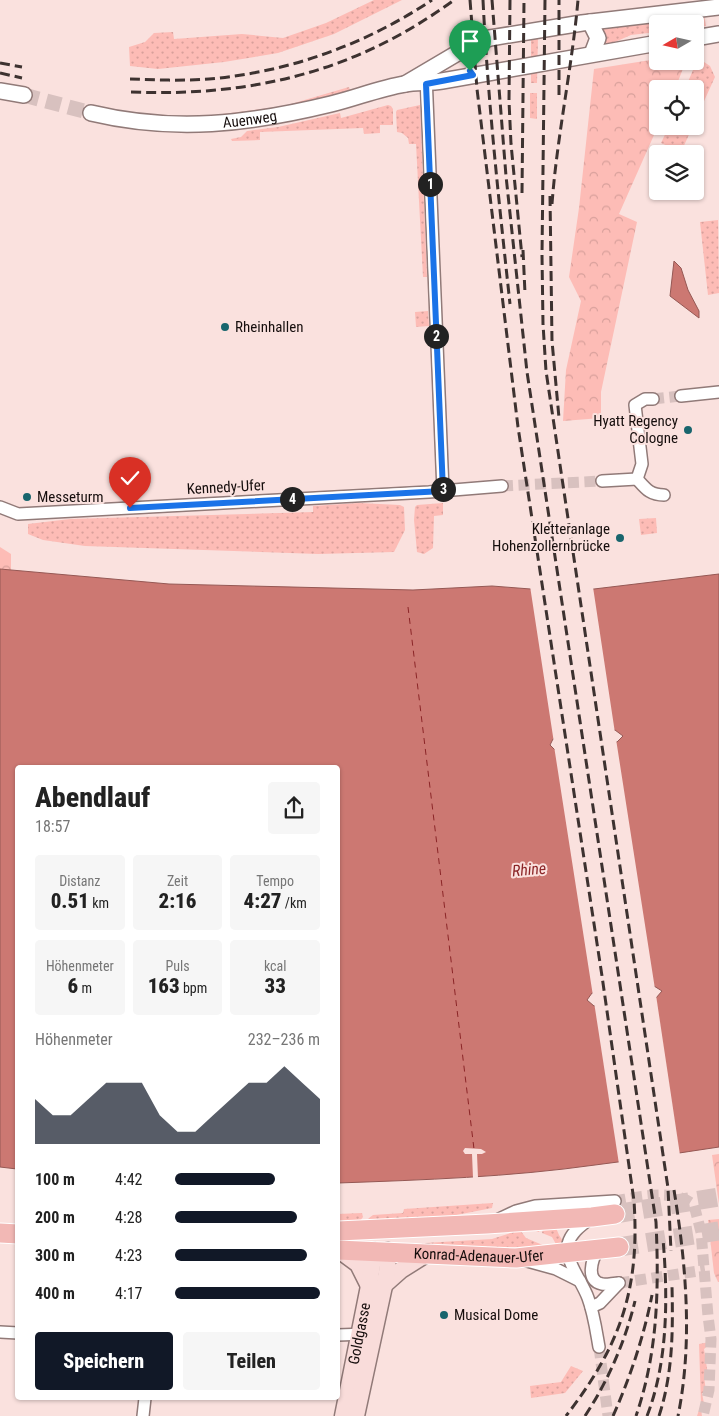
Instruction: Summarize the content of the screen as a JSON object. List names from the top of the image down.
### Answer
{
  "streets": {
    "main road": ["Konrad-Adenauer-Ufer", "Goldgasse"],
    "street": ["Auenweg", "Kennedy-Ufer"]
  },
  "crossings": [
    ["Konrad-Adenauer-Ufer", "Goldgasse"]
  ],
  "water": ["Rhine"],
  "places": [
    "Rheinhallen",
    "Hyatt Regency Cologne",
    "Messeturm",
    "Kletteranlage Hohenzollernbrücke",
    "Musical Dome"
  ],
  "north": "left",
  "page": {
    "pins": [
      "1",
      "2",
      "3",
      "4"
    ],
    "heading": ["Abendlauf", "18:57"],
    "stats": [
      ["Distanz", "0.51 km"],
      ["Zeit", "2:16"],
      ["Tempo", "4:27 /km"],
      ["Höhenmeter", "6 m"],
      ["Puls", "163 bpm"],
      ["kcal", "33"]
    ],
    "chart": ["Höhenmeter", "232–236 m"],
    "list": [
      {
        "name": "100 m",
        "note": "4:42"
      },
      {
        "name": "200 m",
        "note": "4:28"
      },
      {
        "name": "300 m",
        "note": "4:23"
      },
      {
        "name": "400 m",
        "note": "4:17"
      }
    ],
    "buttons": ["Speichern", "Teilen"]
  }
}
